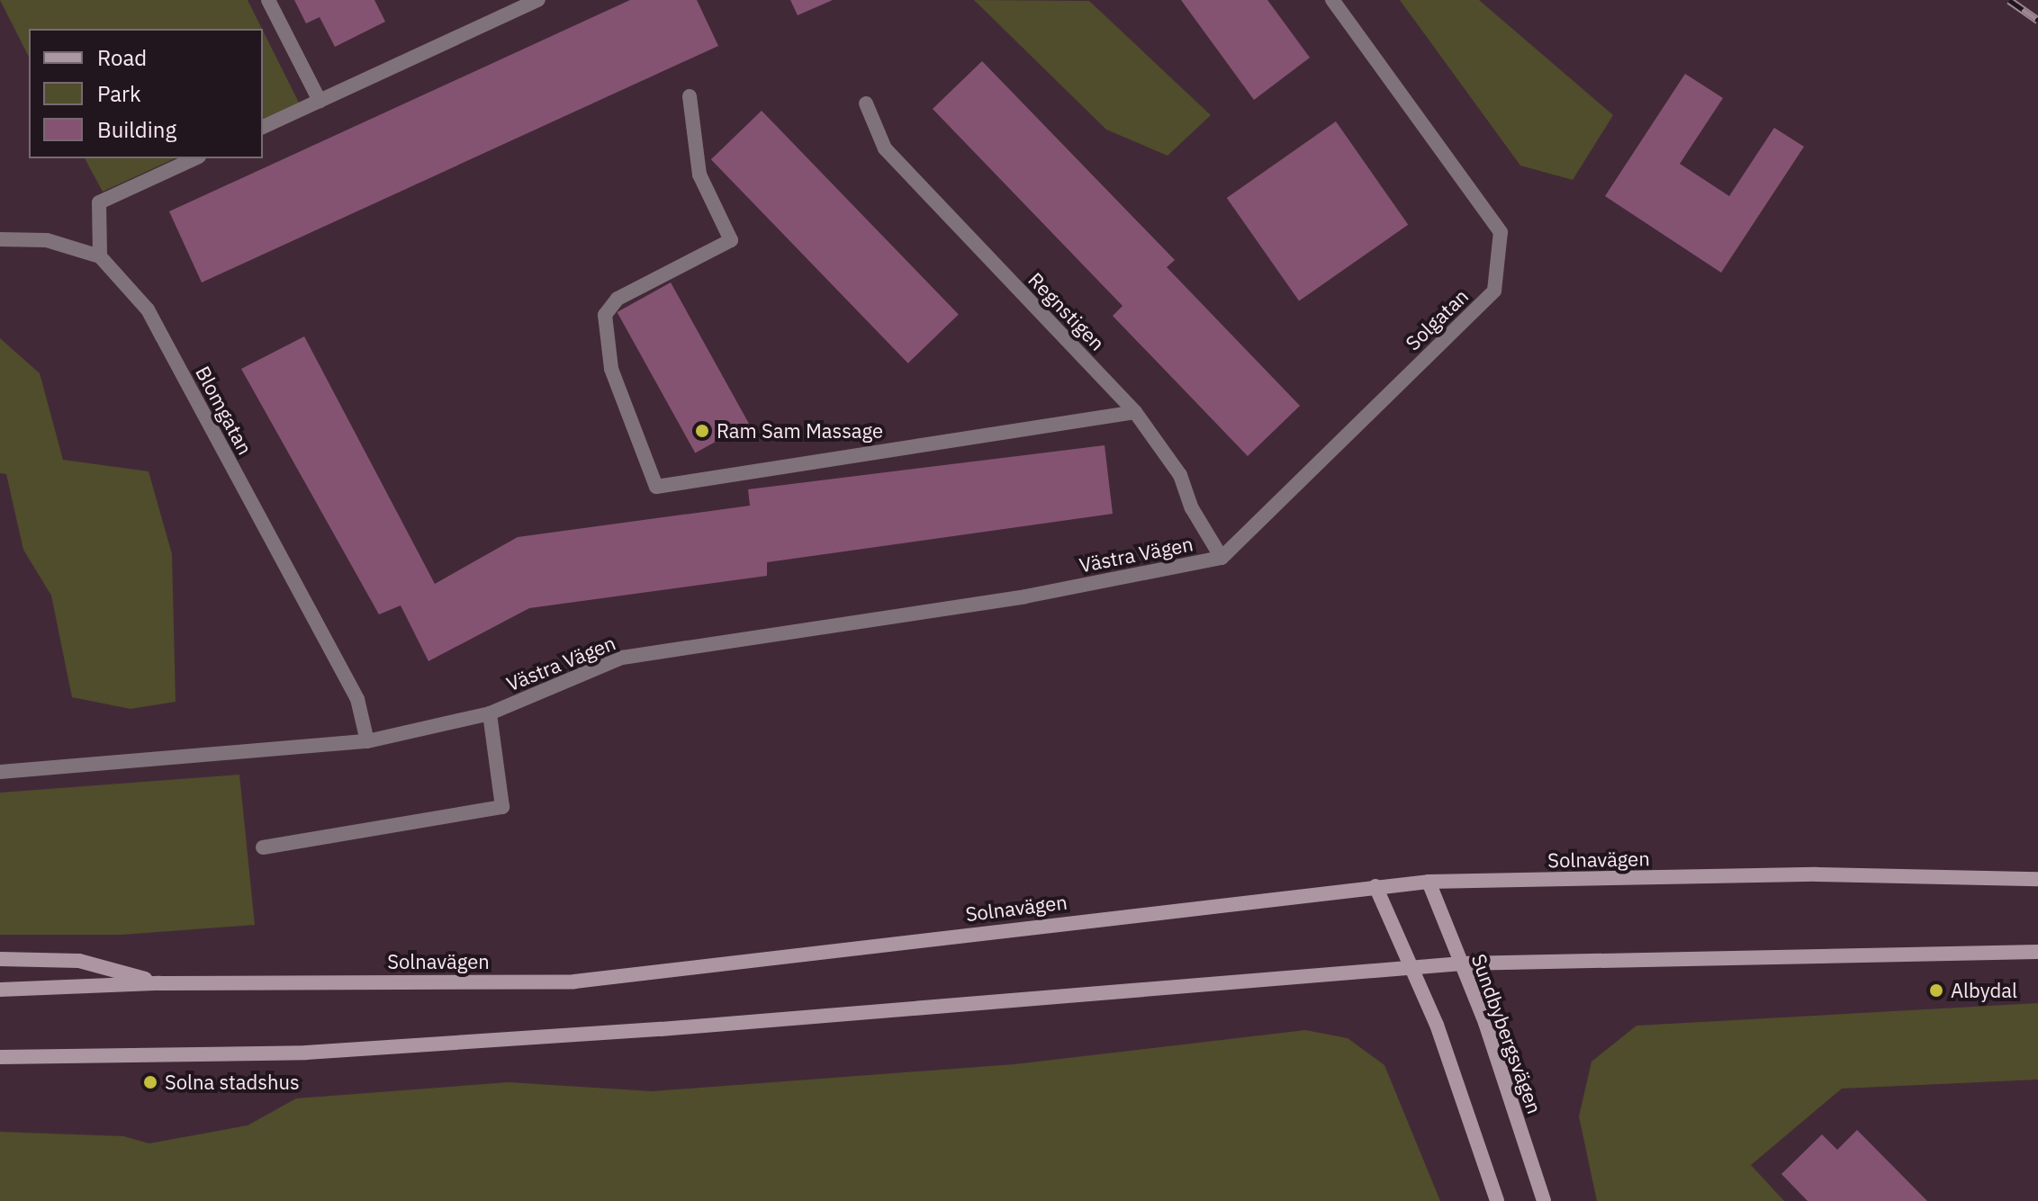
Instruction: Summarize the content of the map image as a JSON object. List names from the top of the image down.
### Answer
{
  "streets": {
    "main road": ["Solnavägen", "Sundbybergsvägen"],
    "street": [
      "Regnstigen",
      "Solgatan",
      "Blomgatan",
      "Västra Vägen"
    ]
  },
  "crossings": [
    ["Regnstigen", "Solgatan"],
    ["Regnstigen", "Västra Vägen"],
    ["Solgatan", "Västra Vägen"],
    ["Blomgatan", "Västra Vägen"],
    ["Solnavägen", "Sundbybergsvägen"]
  ],
  "places": ["Ram Sam Massage", "Albydal", "Solna stadshus"],
  "legend": ["Road", "Park", "Building"]
}
